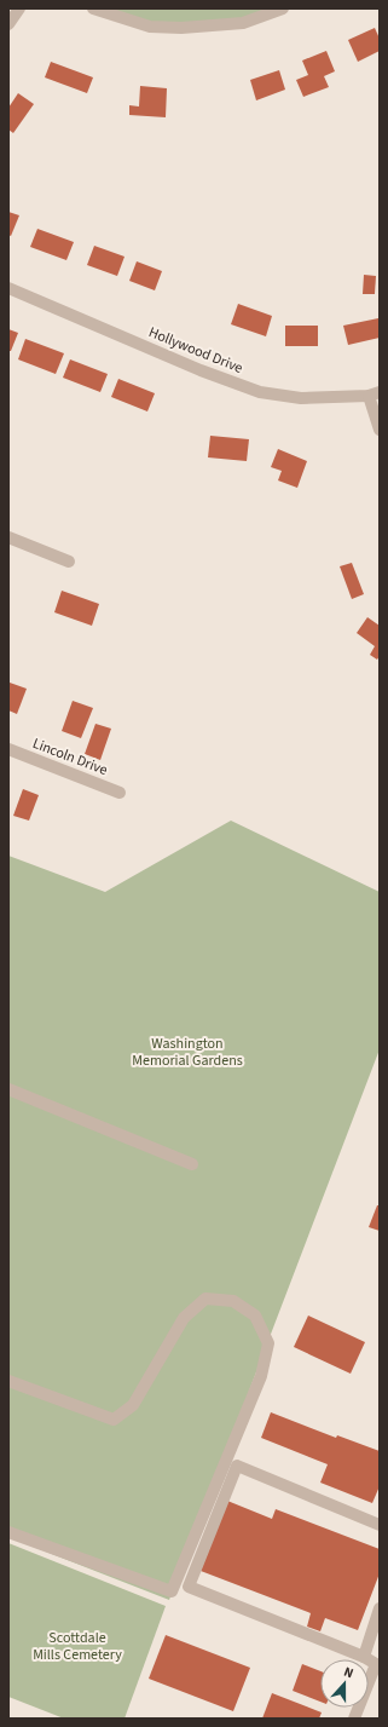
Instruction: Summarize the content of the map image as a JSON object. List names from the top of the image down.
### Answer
{
  "streets": {
    "street": ["Hollywood Drive", "Lincoln Drive"]
  },
  "parks": ["Washington Memorial Gardens", "Scottdale Mills Cemetery"],
  "north": "top"
}
